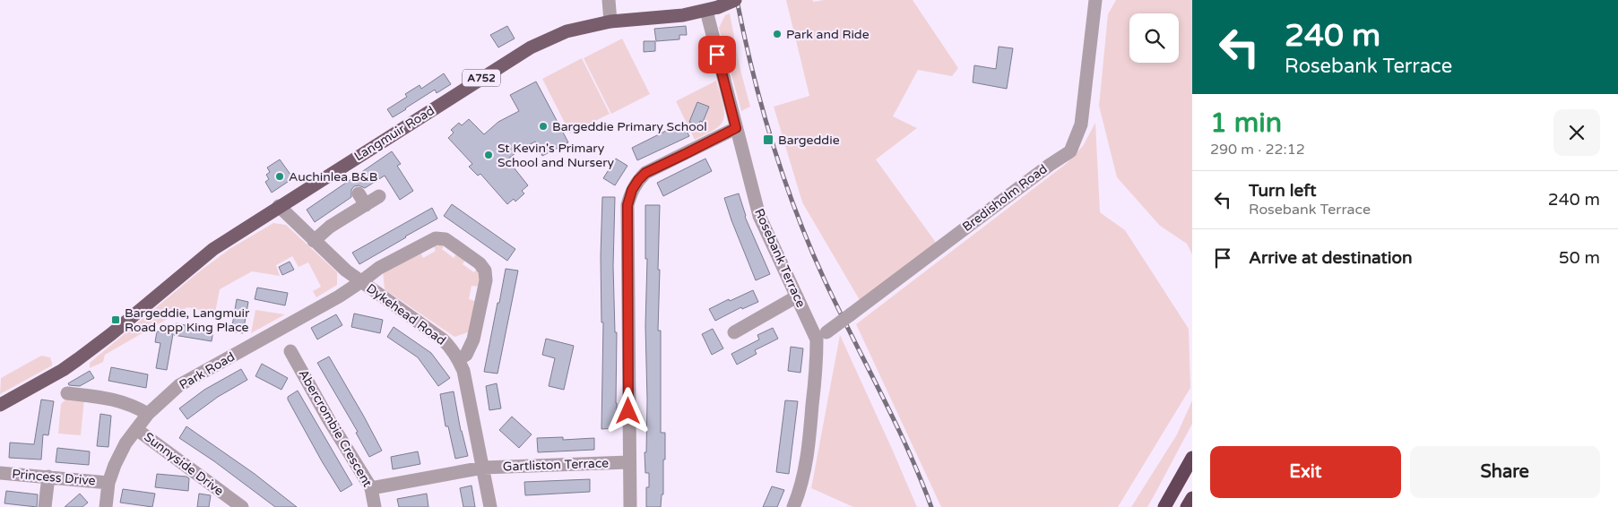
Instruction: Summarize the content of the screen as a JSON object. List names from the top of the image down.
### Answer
{
  "streets": {
    "main road": ["A752", "Langmuir Road"],
    "street": [
      "Bredisholm Road",
      "Rosebank Terrace",
      "Dykehead Road",
      "Park Road",
      "Abercrombie Crescent",
      "Sunnyside Drive",
      "Gartliston Terrace",
      "Princess Drive"
    ]
  },
  "crossings": [
    ["Langmuir Road", "Rosebank Terrace"],
    ["Langmuir Road", "Dykehead Road"],
    ["Bredisholm Road", "Rosebank Terrace"],
    ["Dykehead Road", "Park Road"],
    ["Dykehead Road", "Gartliston Terrace"],
    ["Park Road", "Sunnyside Drive"],
    ["Park Road", "Princess Drive"],
    ["Abercrombie Crescent", "Gartliston Terrace"]
  ],
  "places": {
    "other": [
      "Park and Ride",
      "Bargeddie Primary School",
      "St Kevin's Primary School and Nursery",
      "Auchinlea B&B"
    ],
    "transit": ["Bargeddie", "Bargeddie, Langmuir Road opp King Place"]
  },
  "page": {
    "turn": ["240 m", "Rosebank Terrace"],
    "heading": ["1 min", "290 m · 22:12"],
    "list": [
      {
        "name": "Turn left",
        "note": "Rosebank Terrace",
        "value": "240 m"
      },
      {
        "name": "Arrive at destination",
        "value": "50 m"
      }
    ],
    "buttons": ["Exit", "Share"]
  }
}
